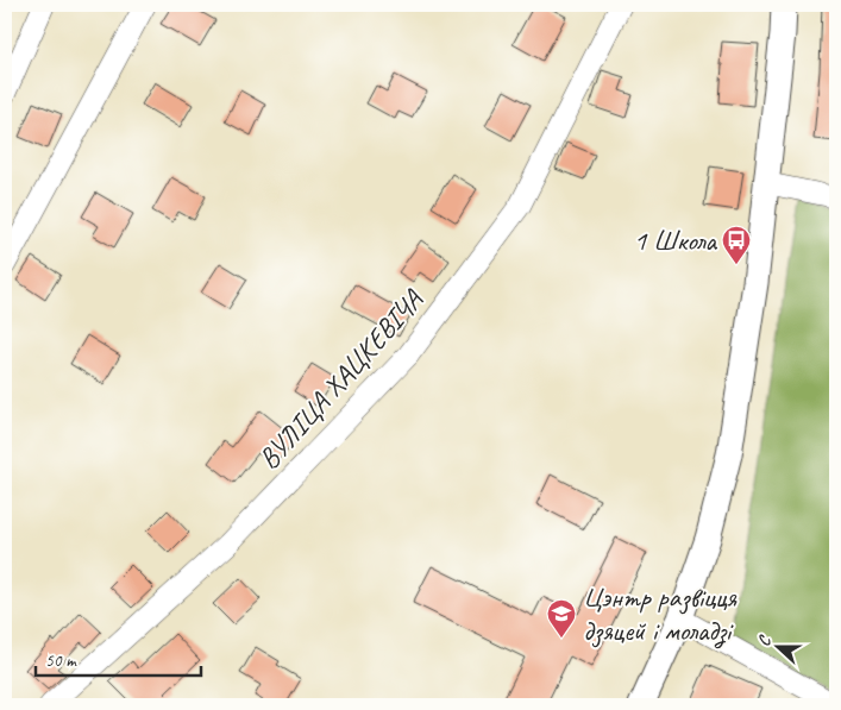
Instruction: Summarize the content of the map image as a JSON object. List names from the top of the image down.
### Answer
{
  "streets": {
    "street": ["ВУЛІЦА ХАЦКЕВІЧА"]
  },
  "places": {
    "bus stop": ["1 Школа"],
    "school or university": ["Цэнтр развіцця дзяцей і моладзі"]
  },
  "scale_bar": "50 m",
  "north": "left"
}
